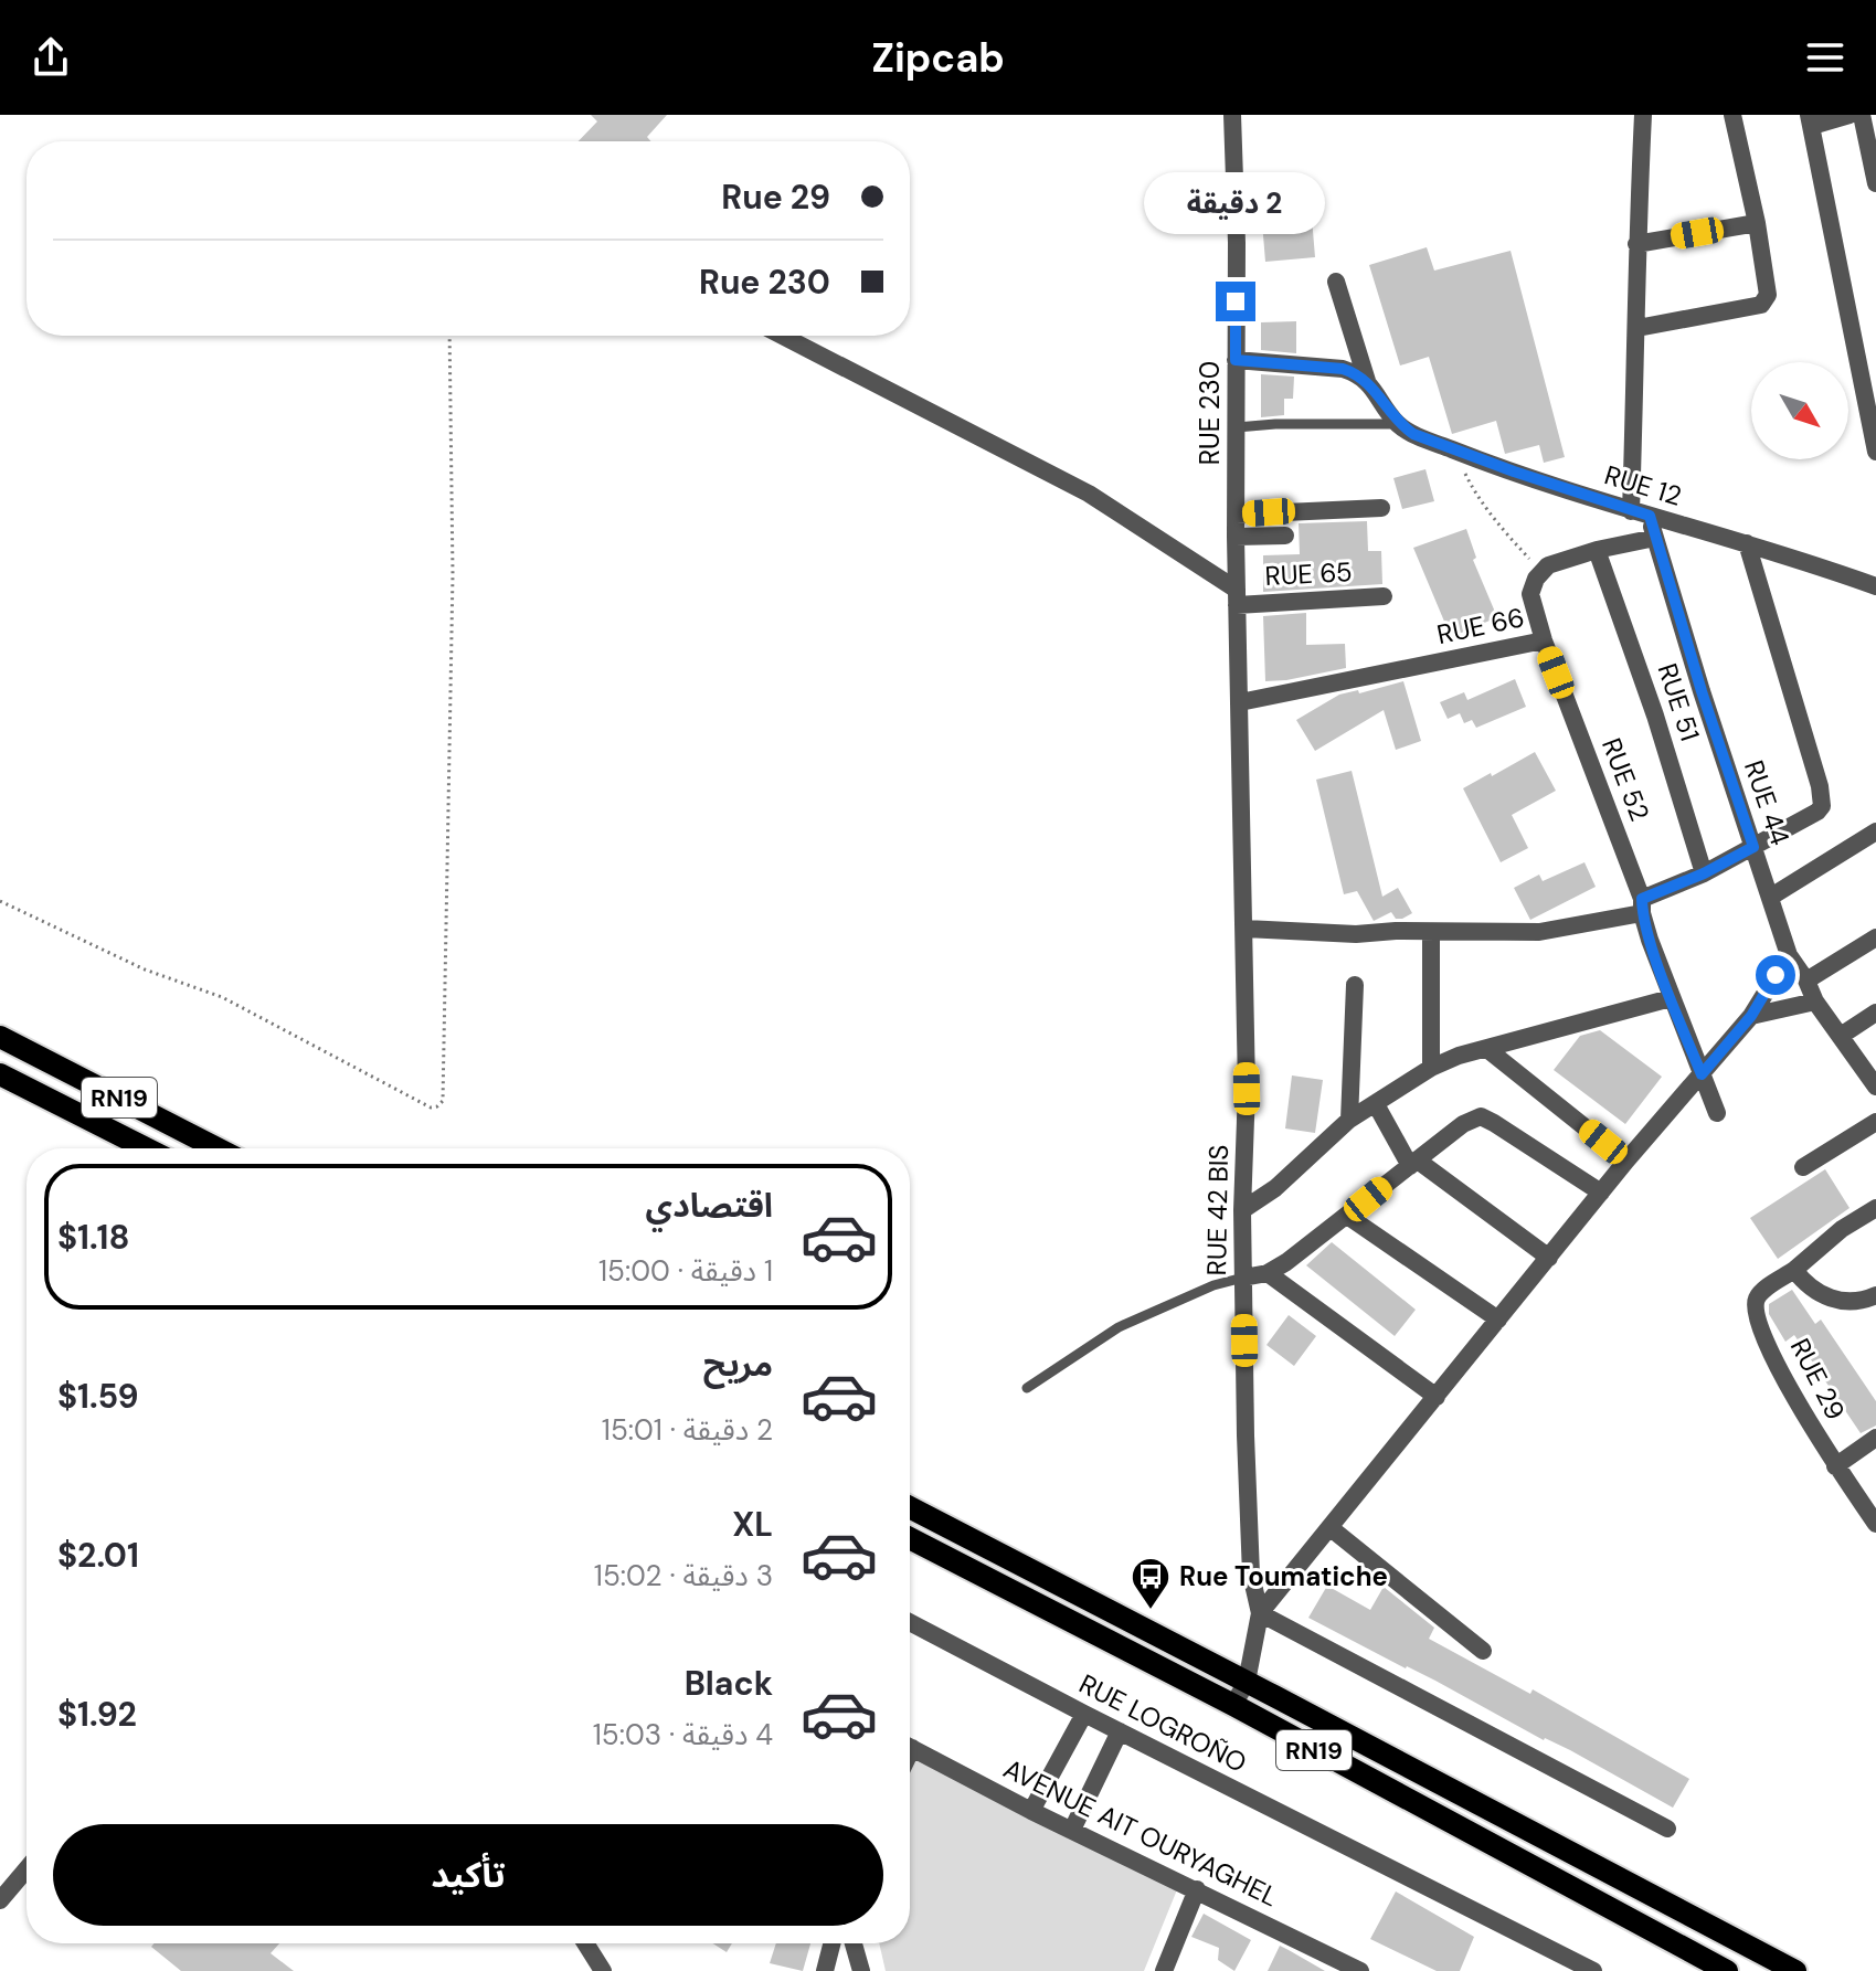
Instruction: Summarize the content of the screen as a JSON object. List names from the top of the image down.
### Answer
{
  "streets": {
    "main road": ["RN19"],
    "street": [
      "RUE 230",
      "RUE 12",
      "RUE 65",
      "RUE 66",
      "RUE 51",
      "RUE 52",
      "RUE 44",
      "RUE 42 BIS",
      "RUE 29",
      "RUE LOGROÑO",
      "AVENUE AIT OURYAGHEL"
    ]
  },
  "crossings": [
    ["RUE 230", "RUE 65"],
    ["RUE 230", "RUE 42 BIS"],
    ["RUE 12", "RUE 44"],
    ["RUE 65", "RUE 42 BIS"],
    ["RUE 66", "RUE 51"],
    ["RUE 66", "RUE 52"],
    ["RUE 66", "RUE 44"],
    ["RUE 66", "RUE 42 BIS"],
    ["RN19", "RUE 42 BIS"]
  ],
  "places": {
    "bus stop": ["Rue Toumatiche"]
  },
  "north": "bottom right",
  "page": {
    "header": "Zipcab",
    "banner": ["Rue 29", "Rue 230"],
    "bubble": "2 دقيقة",
    "list": [
      {
        "name": "اقتصادي",
        "note": "1 دقيقة · 15:00",
        "value": "$1.18"
      },
      {
        "name": "مريح",
        "note": "2 دقيقة · 15:01",
        "value": "$1.59"
      },
      {
        "name": "XL",
        "note": "3 دقيقة · 15:02",
        "value": "$2.01"
      },
      {
        "name": "Black",
        "note": "4 دقيقة · 15:03",
        "value": "$1.92"
      }
    ],
    "buttons": "تأكيد"
  }
}
